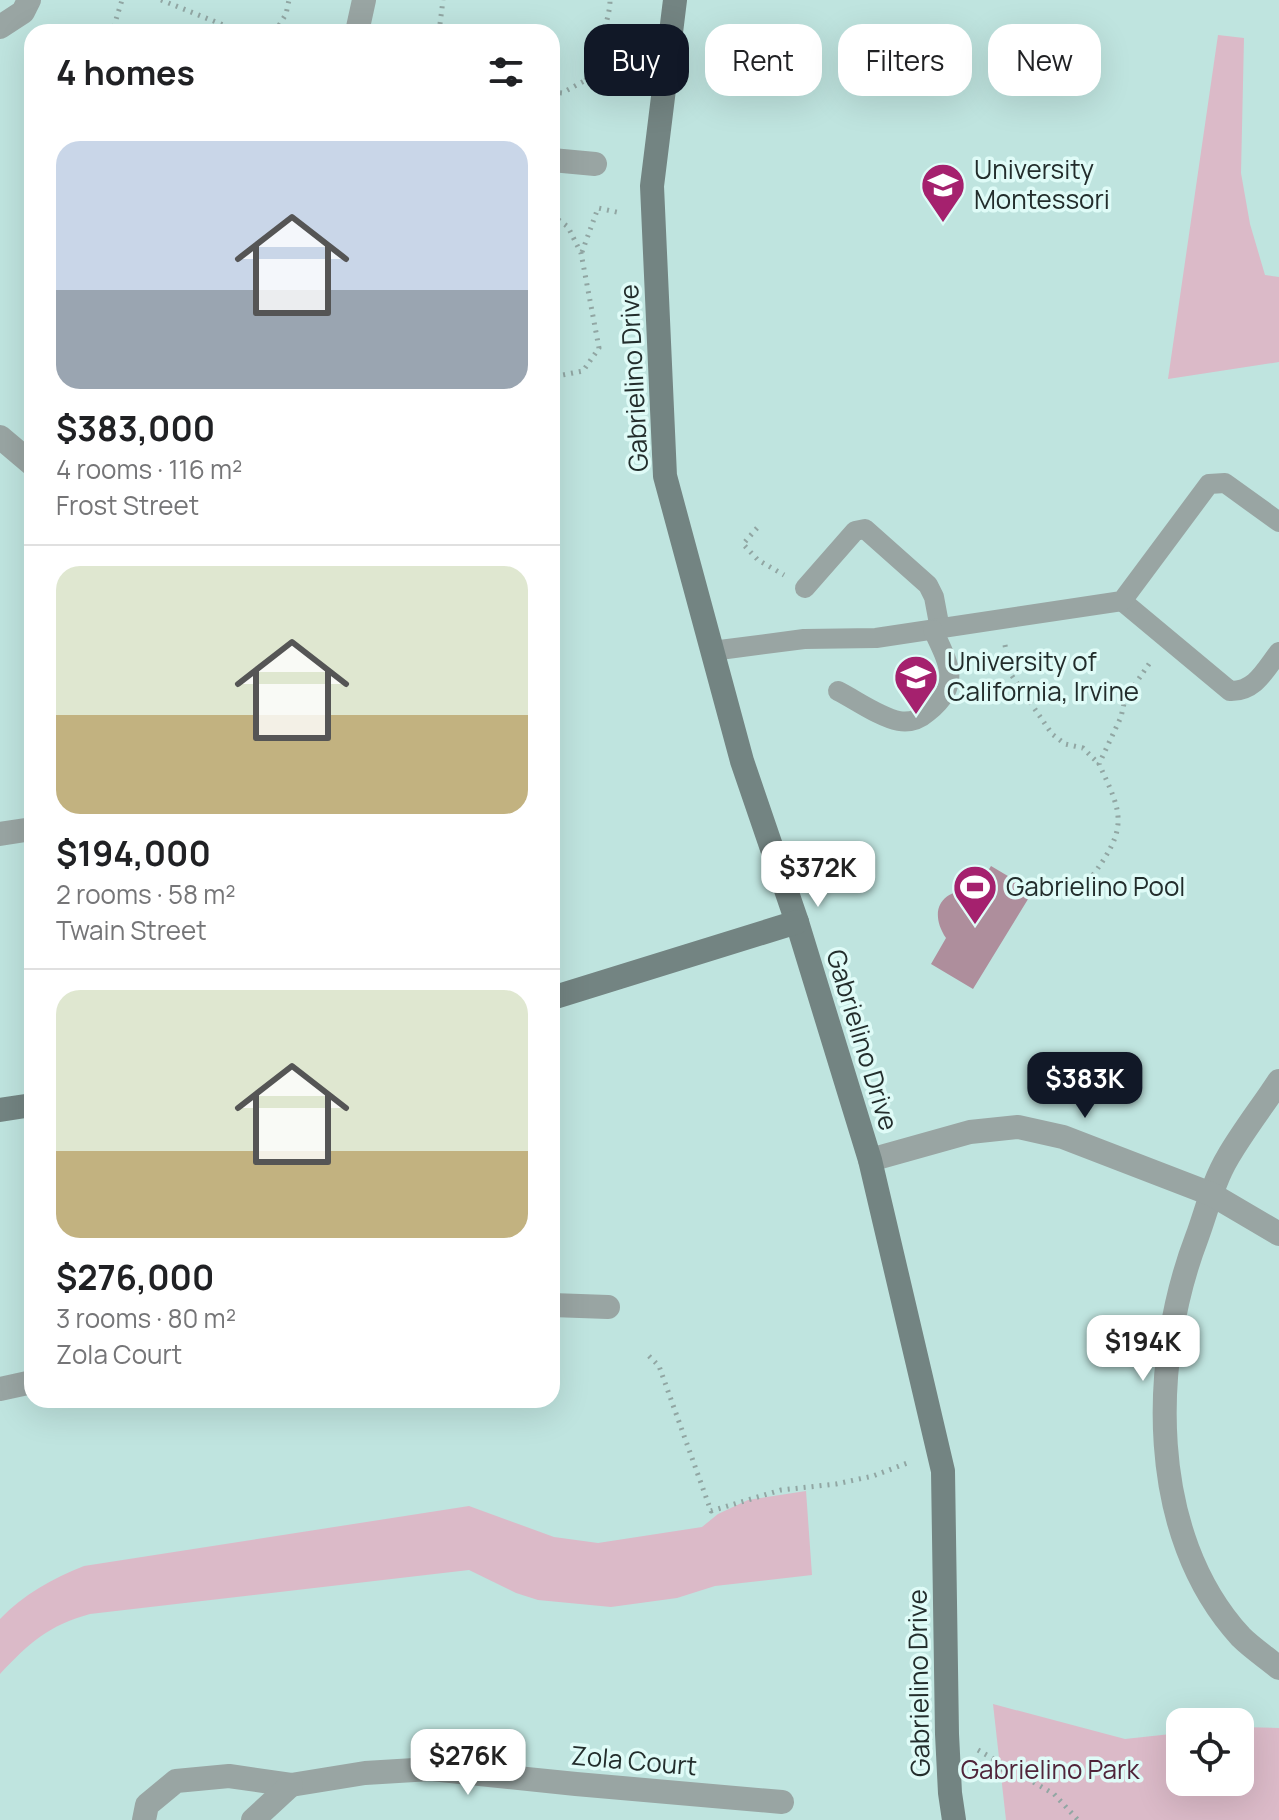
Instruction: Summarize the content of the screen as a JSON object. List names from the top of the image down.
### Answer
{
  "streets": {
    "street": ["Gabrielino Drive", "Zola Court"]
  },
  "parks": ["Gabrielino Park"],
  "places": {
    "school or university": ["University Montessori", "University of California, Irvine"],
    "sports": ["Gabrielino Pool"]
  },
  "page": {
    "chip": [
      "Buy",
      "Rent",
      "Filters",
      "New"
    ],
    "heading": "4 homes",
    "list": [
      {
        "name": "$383,000",
        "note": "4 rooms · 116 m² · Frost Street"
      },
      {
        "name": "$194,000",
        "note": "2 rooms · 58 m² · Twain Street"
      },
      {
        "name": "$276,000",
        "note": "3 rooms · 80 m² · Zola Court"
      }
    ],
    "price": [
      "$372K",
      "$383K",
      "$194K",
      "$276K"
    ]
  }
}
